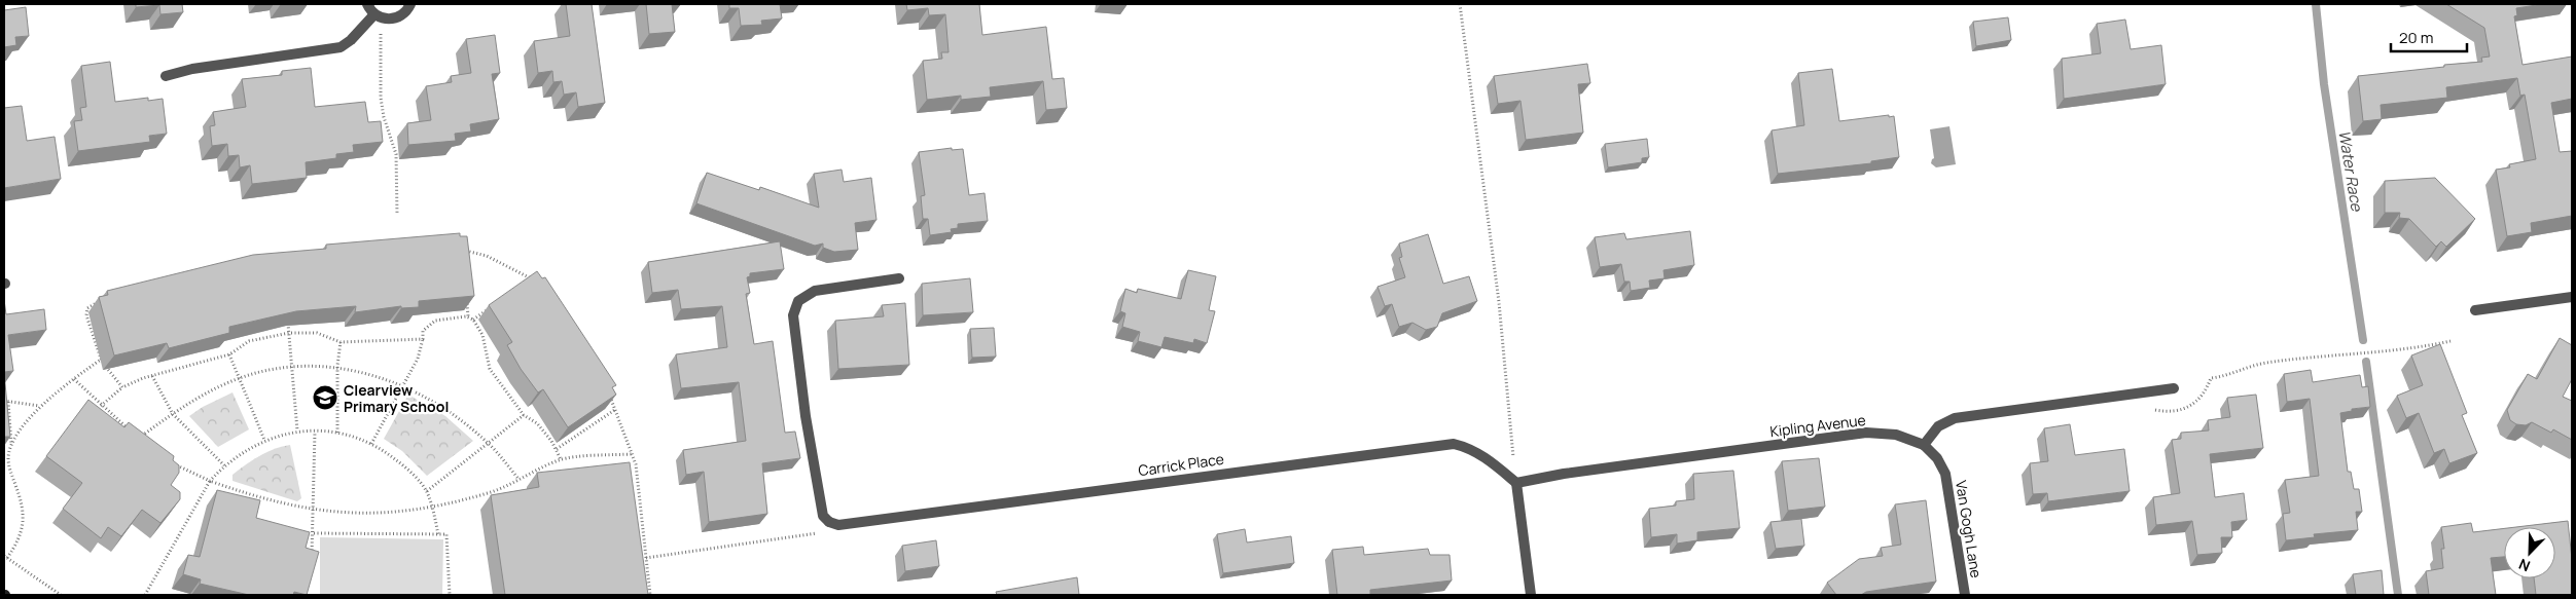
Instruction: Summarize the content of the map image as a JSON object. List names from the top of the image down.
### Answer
{
  "streets": {
    "street": ["Kipling Avenue", "Carrick Place", "Van Gogh Lane"]
  },
  "crossings": [
    ["Kipling Avenue", "Carrick Place"],
    ["Kipling Avenue", "Van Gogh Lane"]
  ],
  "water": ["Water Race"],
  "places": {
    "school or university": ["Clearview Primary School"]
  },
  "scale_bar": "20 m",
  "north": "bottom left"
}
